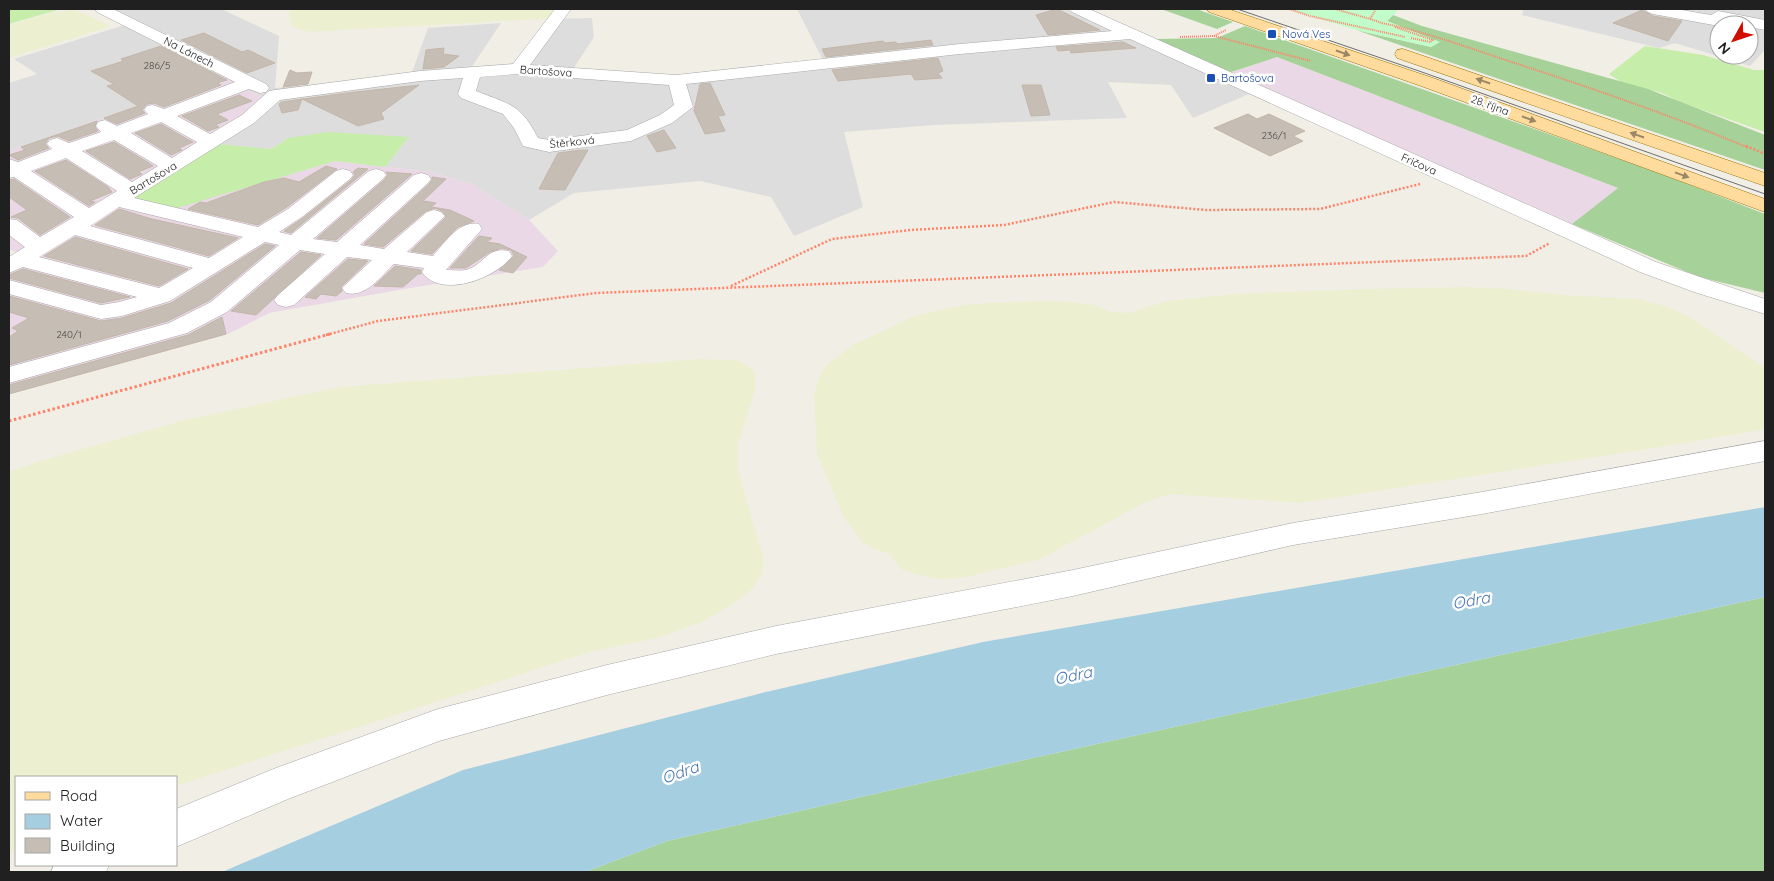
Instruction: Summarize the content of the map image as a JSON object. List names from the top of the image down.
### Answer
{
  "streets": {
    "main road": ["28. října"],
    "street": [
      "Na Lánech",
      "Bartošova",
      "Štěrková",
      "Fričova"
    ]
  },
  "crossings": [
    ["Na Lánech", "Bartošova"],
    ["Bartošova", "Štěrková"],
    ["Bartošova", "Fričova"]
  ],
  "water": ["Odra"],
  "places": {
    "transit": ["Nová Ves", "Bartošova"]
  },
  "house_numbers": ["286/5", "236/1", "240/1"],
  "legend": ["Road", "Water", "Building"],
  "north": "bottom left"
}
